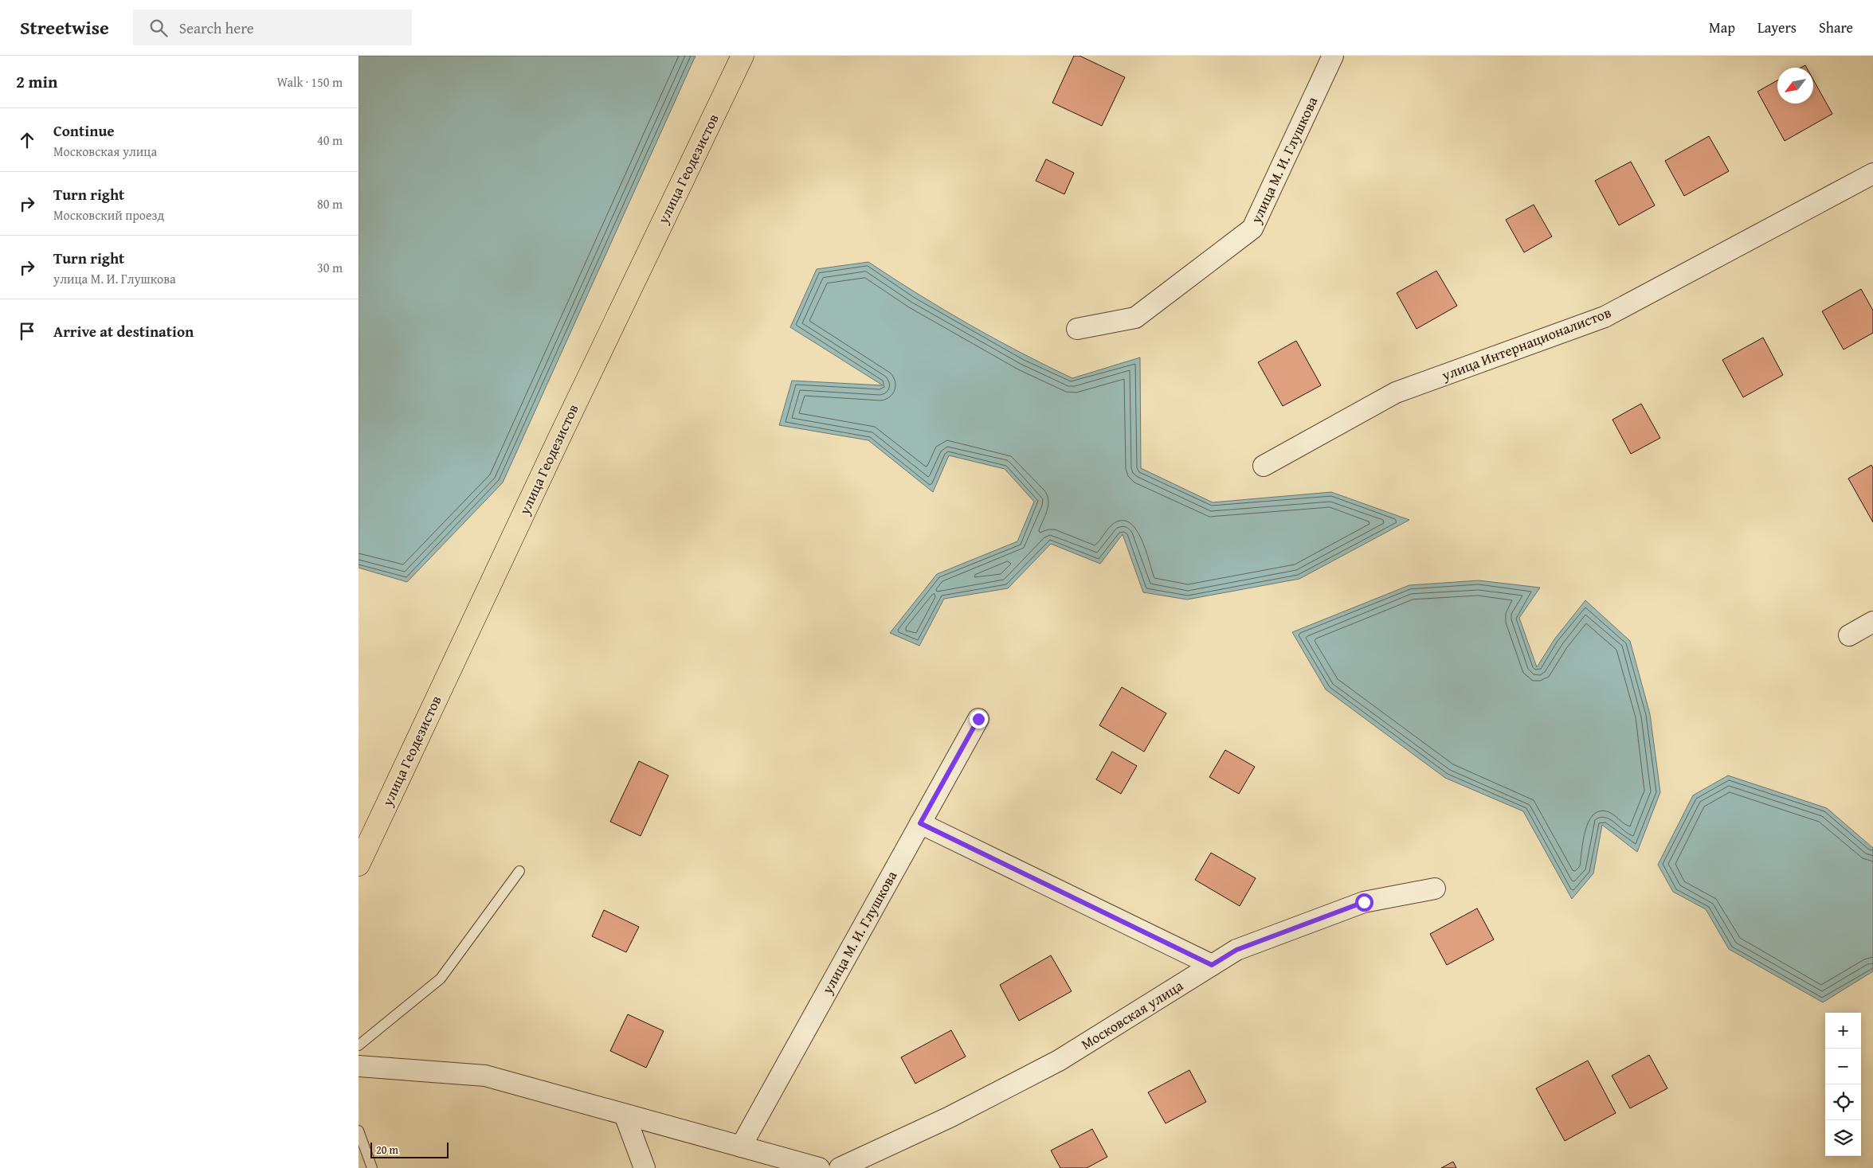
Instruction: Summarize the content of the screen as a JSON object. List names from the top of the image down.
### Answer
{
  "streets": {
    "main road": ["улица Геодезистов"],
    "street": ["улица М. И. Глушкова", "улица Интернационалистов", "Московская улица"]
  },
  "scale_bar": "20 m",
  "north": "bottom left",
  "page": {
    "header": "Streetwise",
    "search": "Search here",
    "nav": ["Map", "Layers", "Share"],
    "heading": ["2 min", "Walk · 150 m"],
    "list": [
      ["Continue", "Московская улица", "40 m"],
      ["Turn right", "Московский проезд", "80 m"],
      ["Turn right", "улица М. И. Глушкова", "30 m"],
      "Arrive at destination"
    ],
    "map_buttons": ["+", "−"],
    "scale": "20 m"
  }
}
